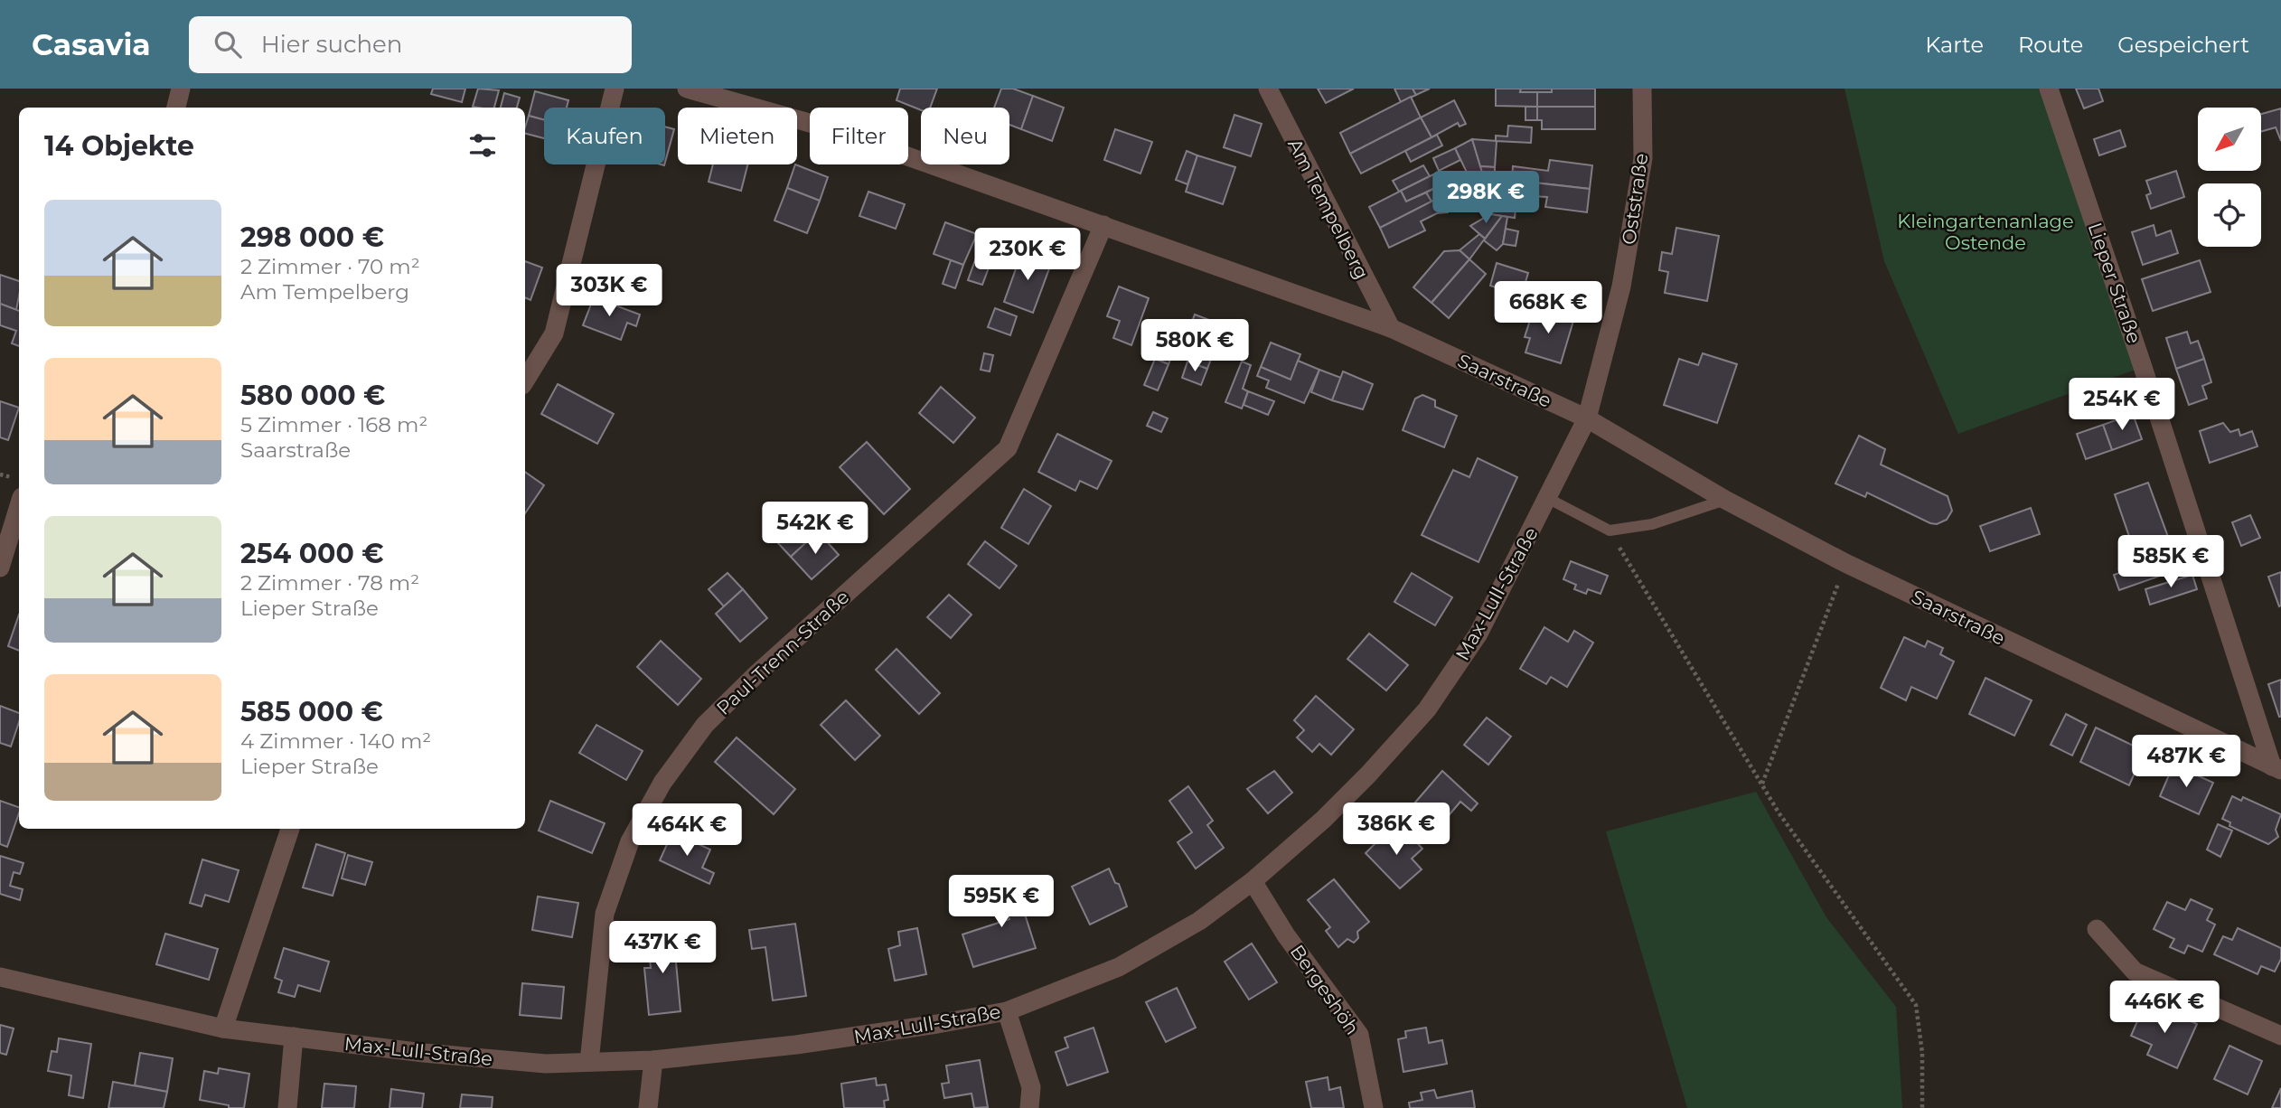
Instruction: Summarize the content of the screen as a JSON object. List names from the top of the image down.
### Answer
{
  "streets": {
    "street": [
      "Oststraße",
      "Am Tempelberg",
      "Lieper Straße",
      "Saarstraße",
      "Max-Lull-Straße",
      "Paul-Trenn-Straße",
      "Bergeshöh"
    ]
  },
  "crossings": [
    ["Oststraße", "Saarstraße"],
    ["Oststraße", "Max-Lull-Straße"],
    ["Am Tempelberg", "Saarstraße"],
    ["Lieper Straße", "Saarstraße"],
    ["Saarstraße", "Max-Lull-Straße"],
    ["Saarstraße", "Paul-Trenn-Straße"],
    ["Max-Lull-Straße", "Paul-Trenn-Straße"],
    ["Max-Lull-Straße", "Bergeshöh"]
  ],
  "parks": ["Kleingartenanlage Ostende"],
  "north": "bottom left",
  "page": {
    "header": "Casavia",
    "search": "Hier suchen",
    "nav": ["Karte", "Route", "Gespeichert"],
    "chip": [
      "Kaufen",
      "Mieten",
      "Filter",
      "Neu"
    ],
    "heading": "14 Objekte",
    "price": [
      "298K €",
      "230K €",
      "303K €",
      "668K €",
      "580K €",
      "254K €",
      "542K €",
      "585K €",
      "487K €",
      "386K €",
      "464K €",
      "595K €",
      "437K €",
      "446K €"
    ],
    "list": [
      {
        "name": "298 000 €",
        "note": "2 Zimmer · 70 m² · Am Tempelberg"
      },
      {
        "name": "580 000 €",
        "note": "5 Zimmer · 168 m² · Saarstraße"
      },
      {
        "name": "254 000 €",
        "note": "2 Zimmer · 78 m² · Lieper Straße"
      },
      {
        "name": "585 000 €",
        "note": "4 Zimmer · 140 m² · Lieper Straße"
      }
    ]
  }
}
